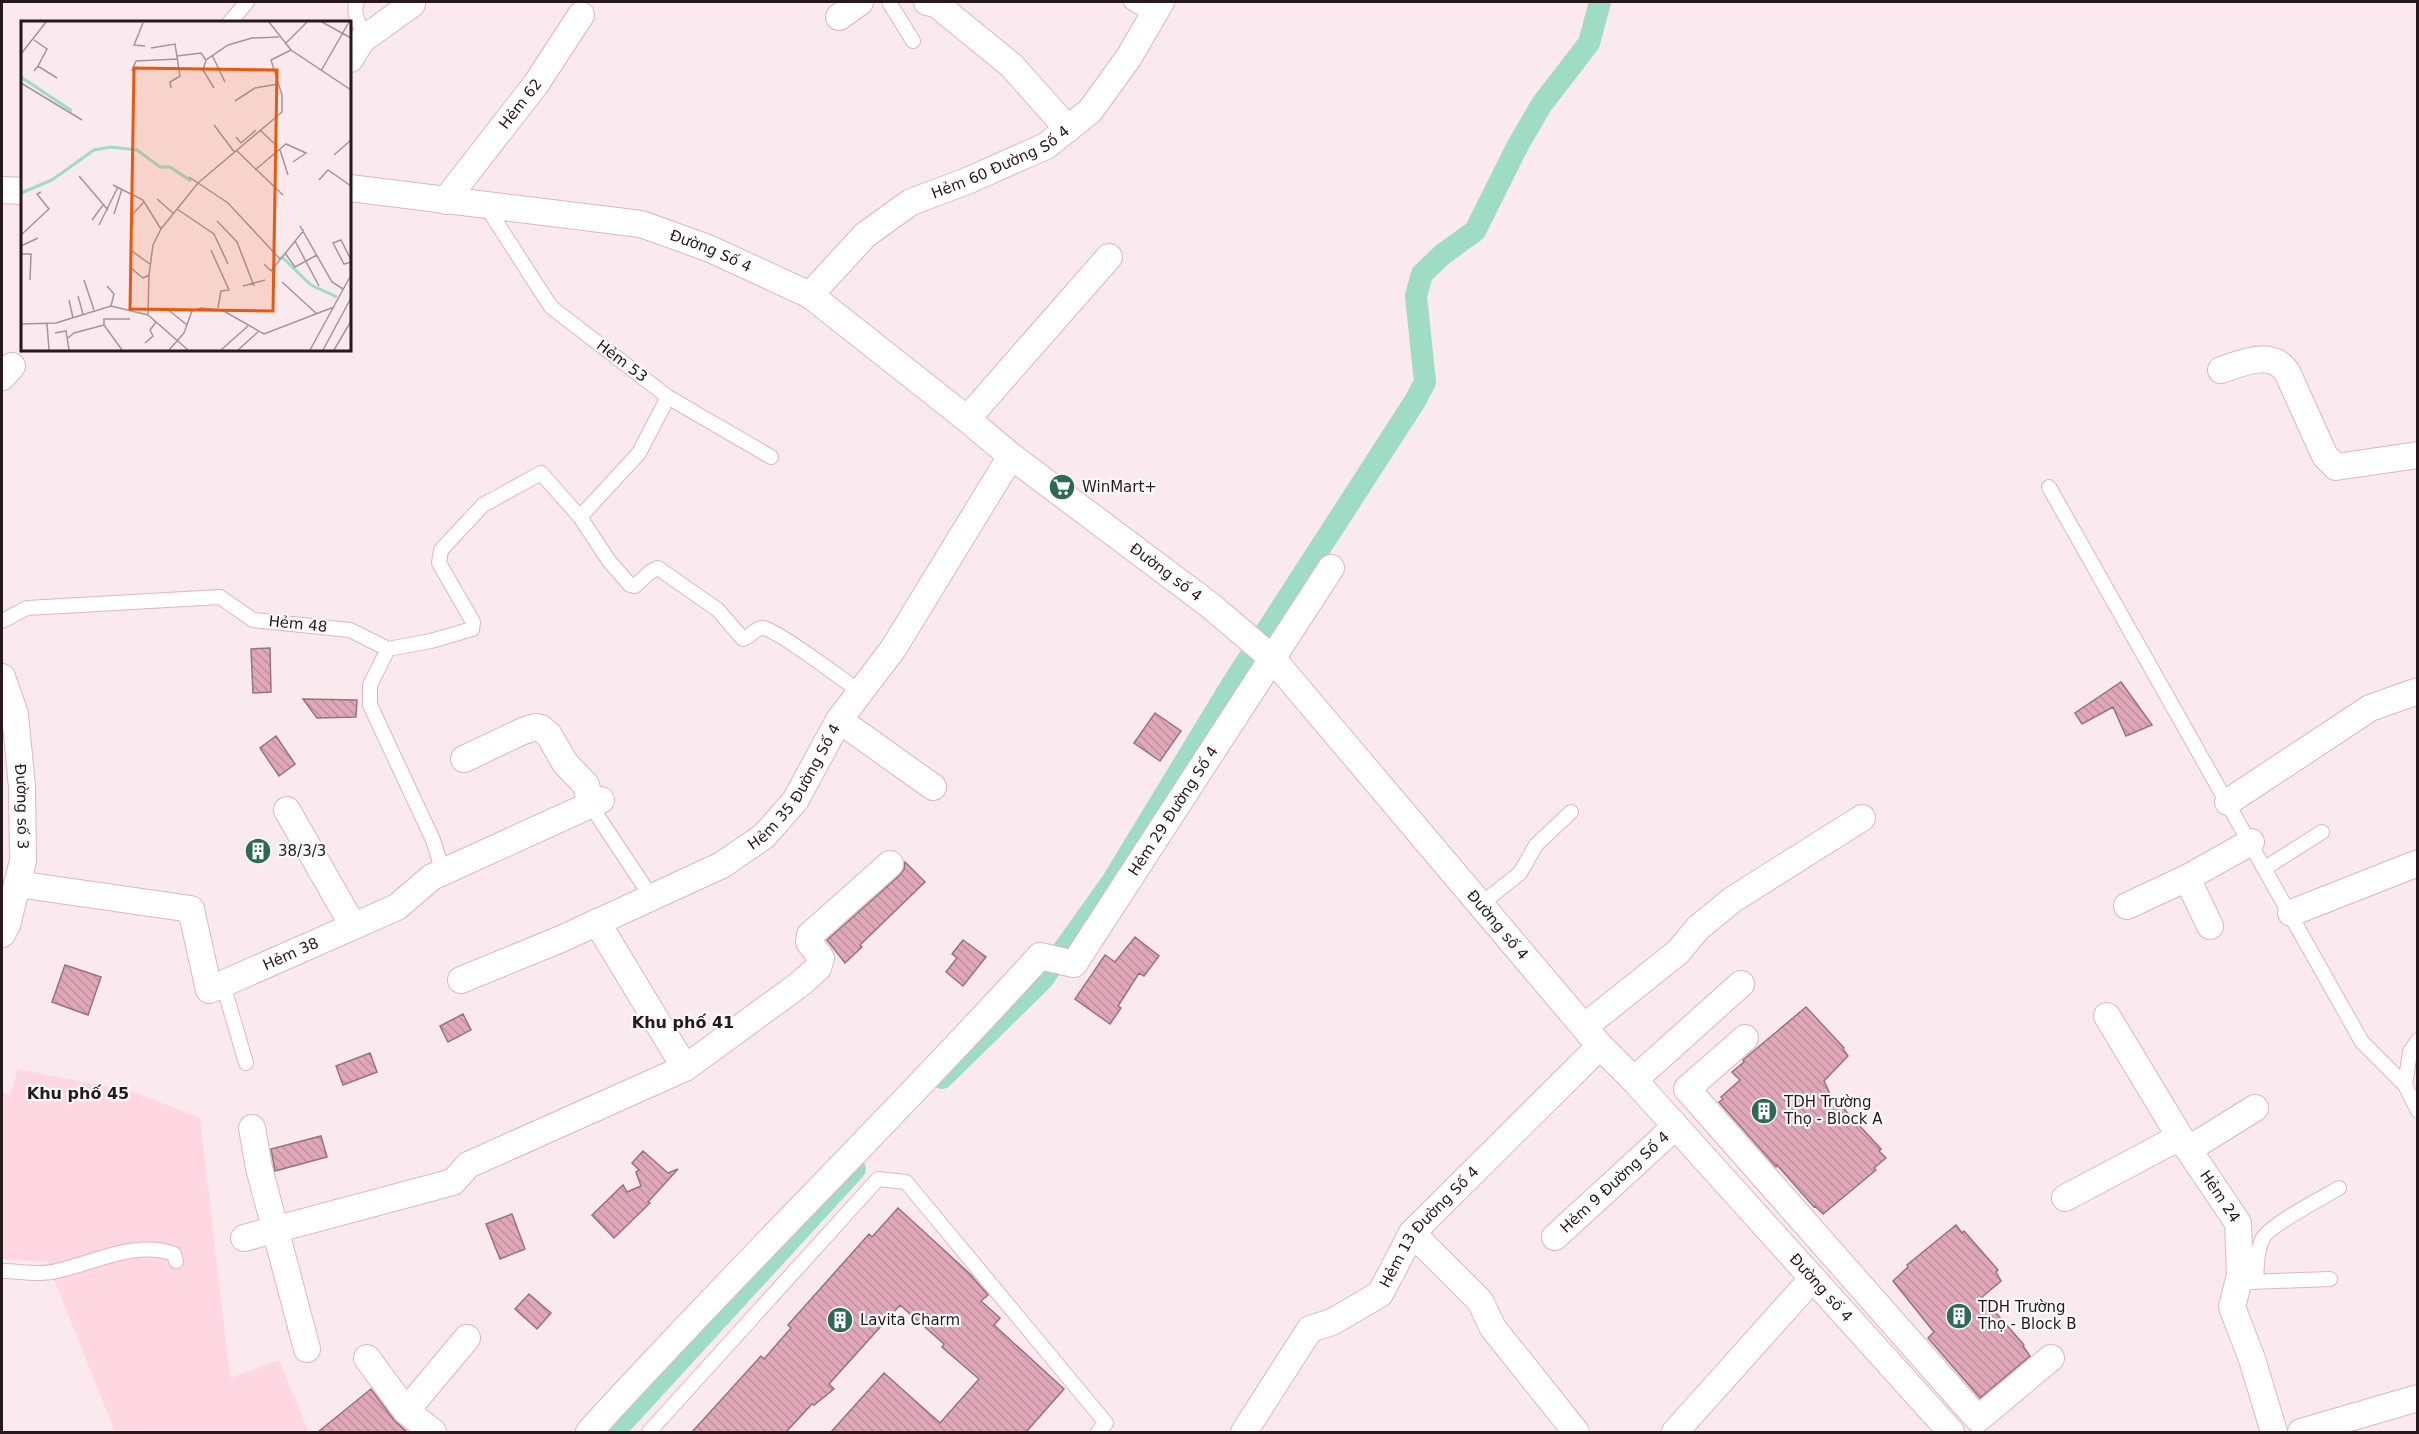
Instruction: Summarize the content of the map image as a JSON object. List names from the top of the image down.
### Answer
{
  "streets": {
    "street": [
      "Hẻm 62",
      "Hẻm 60 Đường Số 4",
      "Đường Số 4",
      "Đường số 4",
      "Hẻm 35 Đường Số 4",
      "Đường số 3",
      "Hẻm 29 Đường Số 4",
      "Hẻm 38",
      "Hẻm 9 Đường Số 4",
      "Hẻm 24",
      "Hẻm 13 Đường Số 4"
    ],
    "lane": ["Hẻm 53", "Hẻm 48"]
  },
  "crossings": [
    ["Hẻm 62", "Đường Số 4"],
    ["Hẻm 60 Đường Số 4", "Đường Số 4"],
    ["Đường Số 4", "Hẻm 53"],
    ["Đường Số 4", "Đường số 4"],
    ["Đường Số 4", "Hẻm 35 Đường Số 4"],
    ["Đường số 4", "Hẻm 35 Đường Số 4"],
    ["Đường số 4", "Hẻm 29 Đường Số 4"],
    ["Đường số 4", "Hẻm 9 Đường Số 4"],
    ["Đường số 4", "Hẻm 13 Đường Số 4"]
  ],
  "districts": ["Khu phố 41", "Khu phố 45"],
  "places": {
    "supermarket": ["WinMart+"],
    "building": [
      "38/3/3",
      "TDH Trường Thọ - Block A",
      "TDH Trường Thọ - Block B",
      "Lavita Charm"
    ]
  }
}
